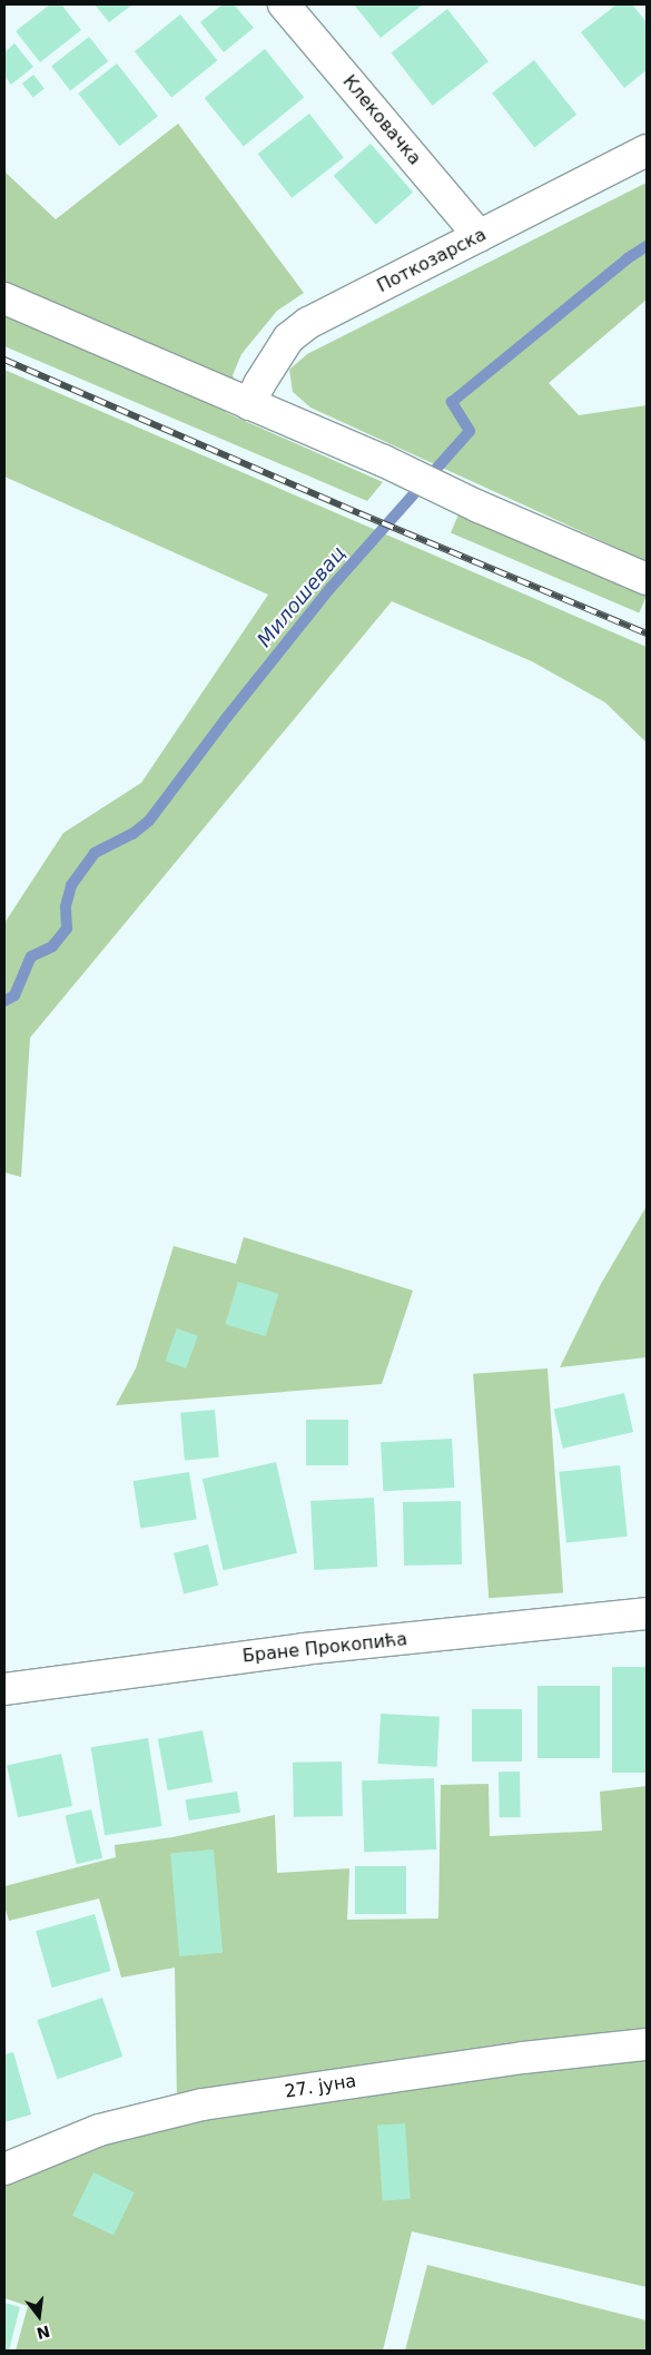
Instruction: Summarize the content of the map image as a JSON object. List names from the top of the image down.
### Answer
{
  "streets": {
    "street": [
      "Клековачка",
      "Поткозарска",
      "Бране Прокопића",
      "27. јуна"
    ]
  },
  "crossings": [
    ["Клековачка", "Поткозарска"]
  ],
  "water": ["Милошевац"],
  "north": "bottom"
}
